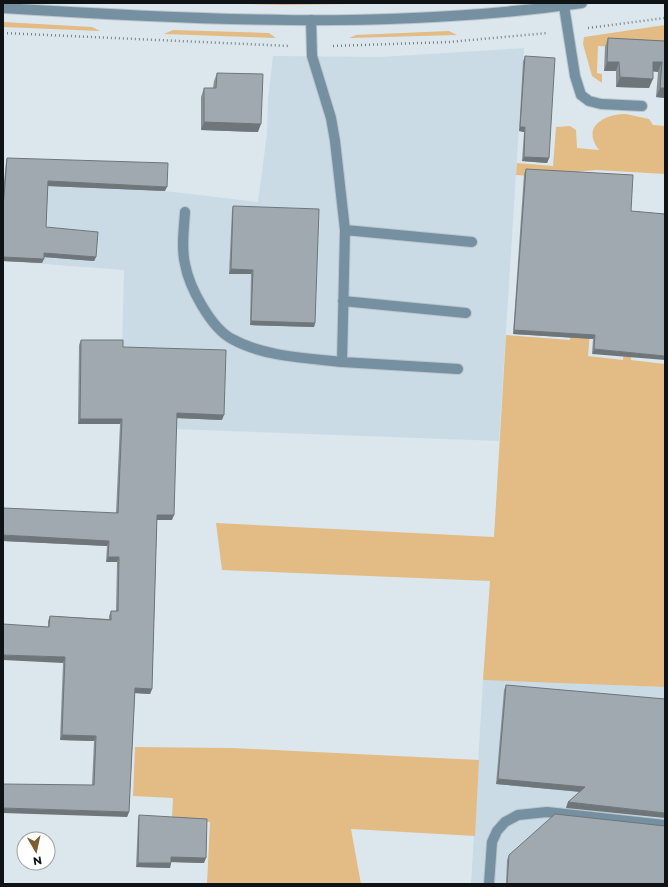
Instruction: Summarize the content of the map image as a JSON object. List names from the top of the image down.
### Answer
{
  "north": "bottom"
}
